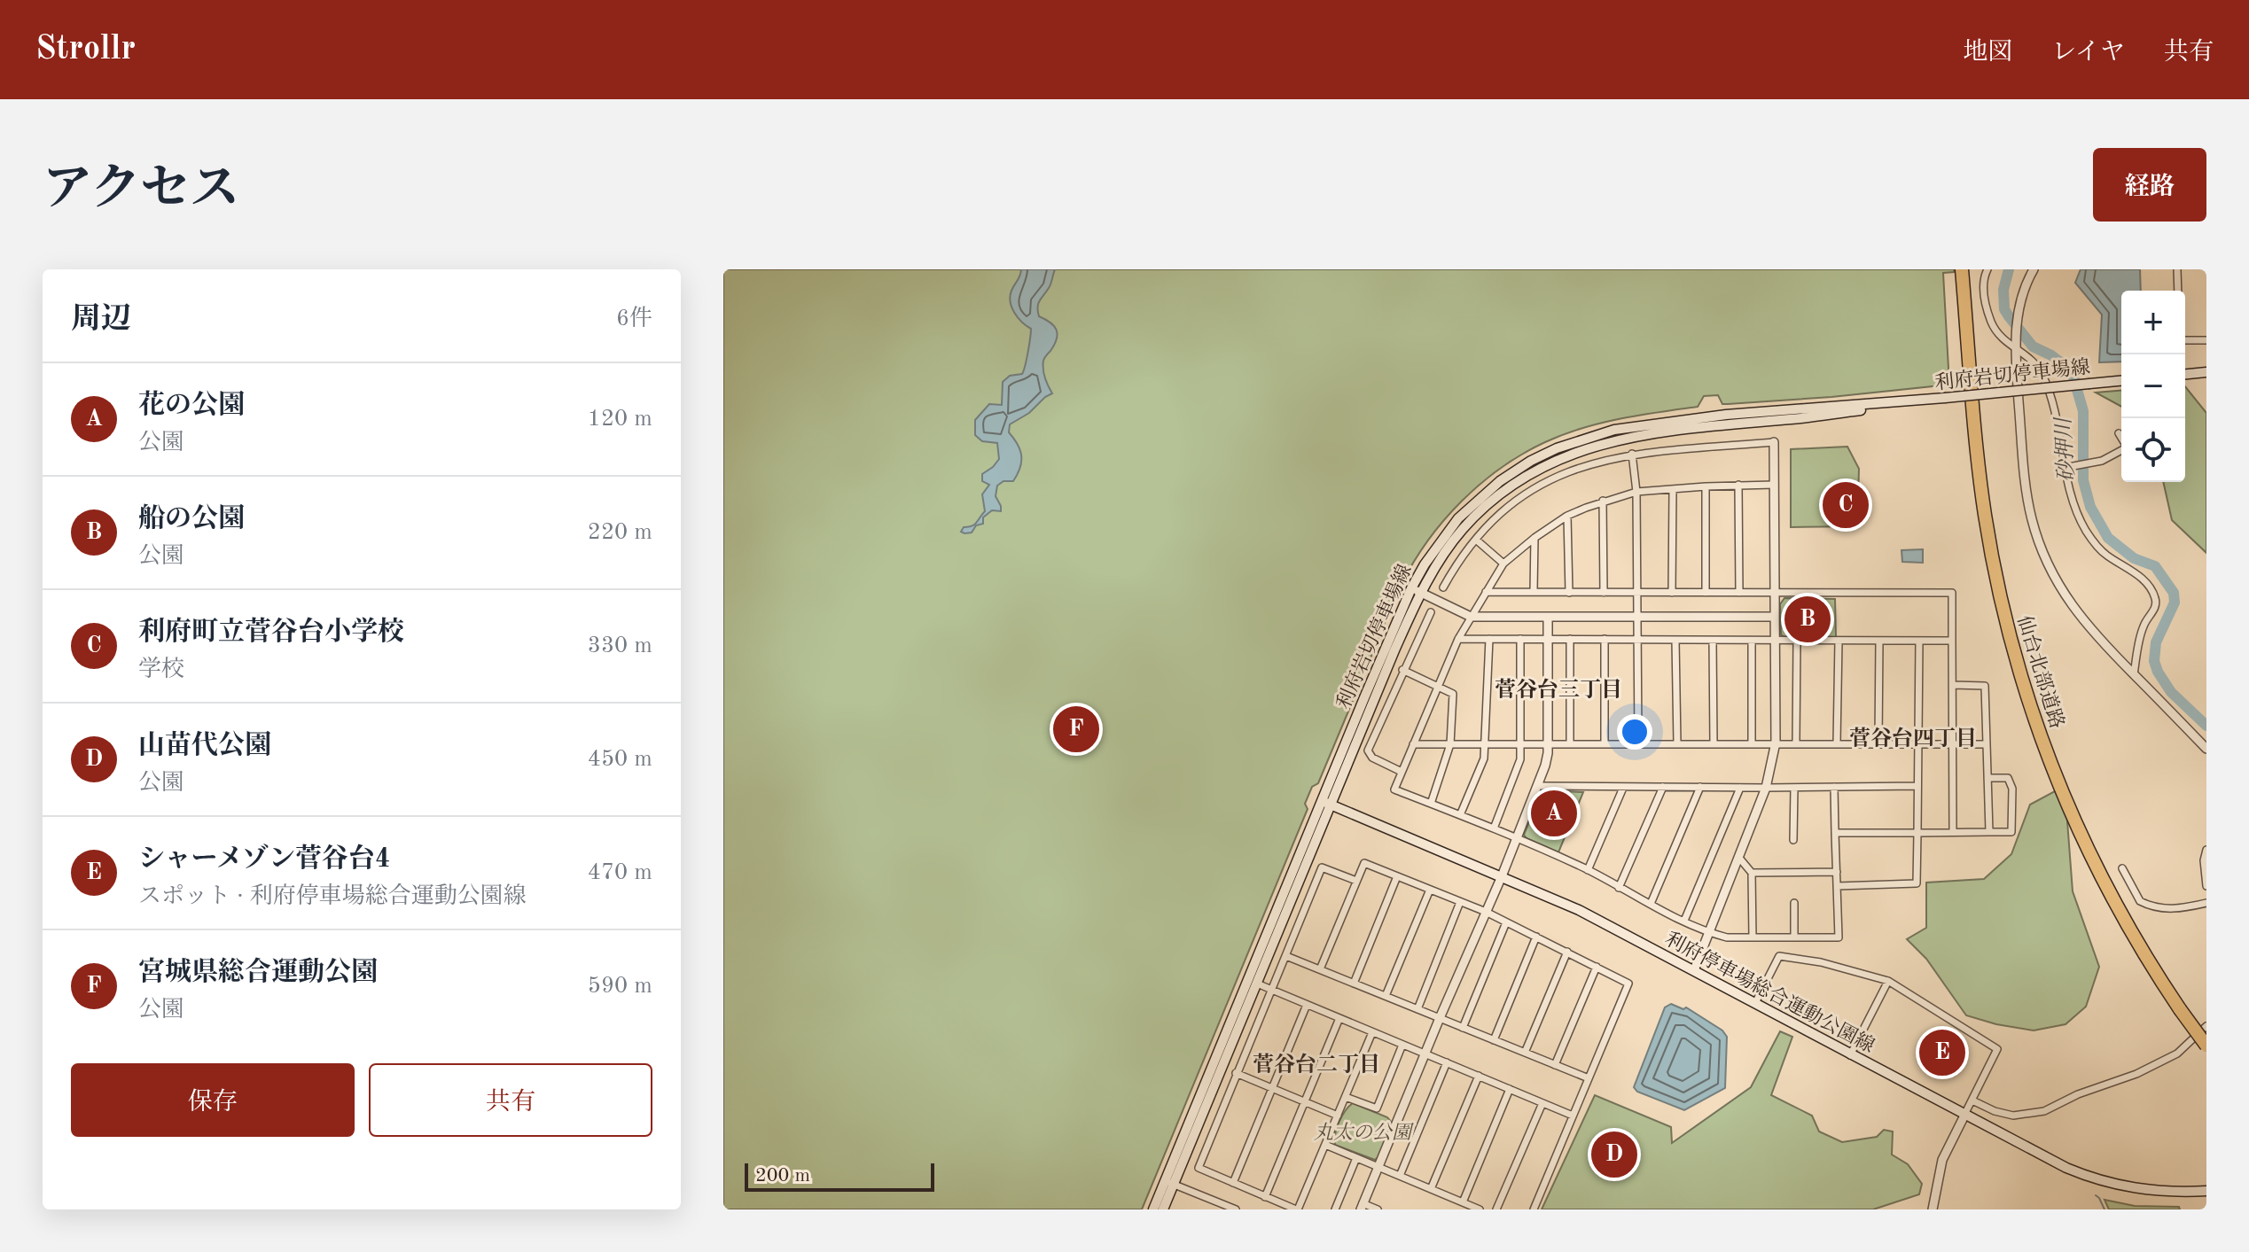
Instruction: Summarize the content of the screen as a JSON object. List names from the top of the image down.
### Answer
{
  "streets": {
    "highway": ["仙台北部道路"],
    "main road": ["利府岩切停車場線", "利府停車場総合運動公園線"]
  },
  "crossings": [
    ["利府岩切停車場線", "利府停車場総合運動公園線"]
  ],
  "districts": ["菅谷台三丁目", "菅谷台四丁目", "菅谷台二丁目"],
  "water": ["砂押川"],
  "parks": ["丸太の公園"],
  "scale_bar": "200 m",
  "page": {
    "header": "Strollr",
    "nav": ["地図", "レイヤ", "共有"],
    "title": "アクセス",
    "buttons": [
      "経路",
      ["保存", "共有"]
    ],
    "heading": ["周辺", "6件"],
    "map_buttons": ["+", "−"],
    "list": [
      {
        "mark": "A",
        "name": "花の公園",
        "note": "公園",
        "value": "120 m"
      },
      {
        "mark": "B",
        "name": "船の公園",
        "note": "公園",
        "value": "220 m"
      },
      {
        "mark": "C",
        "name": "利府町立菅谷台小学校",
        "note": "学校",
        "value": "330 m"
      },
      {
        "mark": "D",
        "name": "山苗代公園",
        "note": "公園",
        "value": "450 m"
      },
      {
        "mark": "E",
        "name": "シャーメゾン菅谷台4",
        "note": "スポット · 利府停車場総合運動公園線",
        "value": "470 m"
      },
      {
        "mark": "F",
        "name": "宮城県総合運動公園",
        "note": "公園",
        "value": "590 m"
      }
    ],
    "pins": [
      "C",
      "B",
      "F",
      "A",
      "E",
      "D"
    ],
    "scale": "200 m"
  }
}
